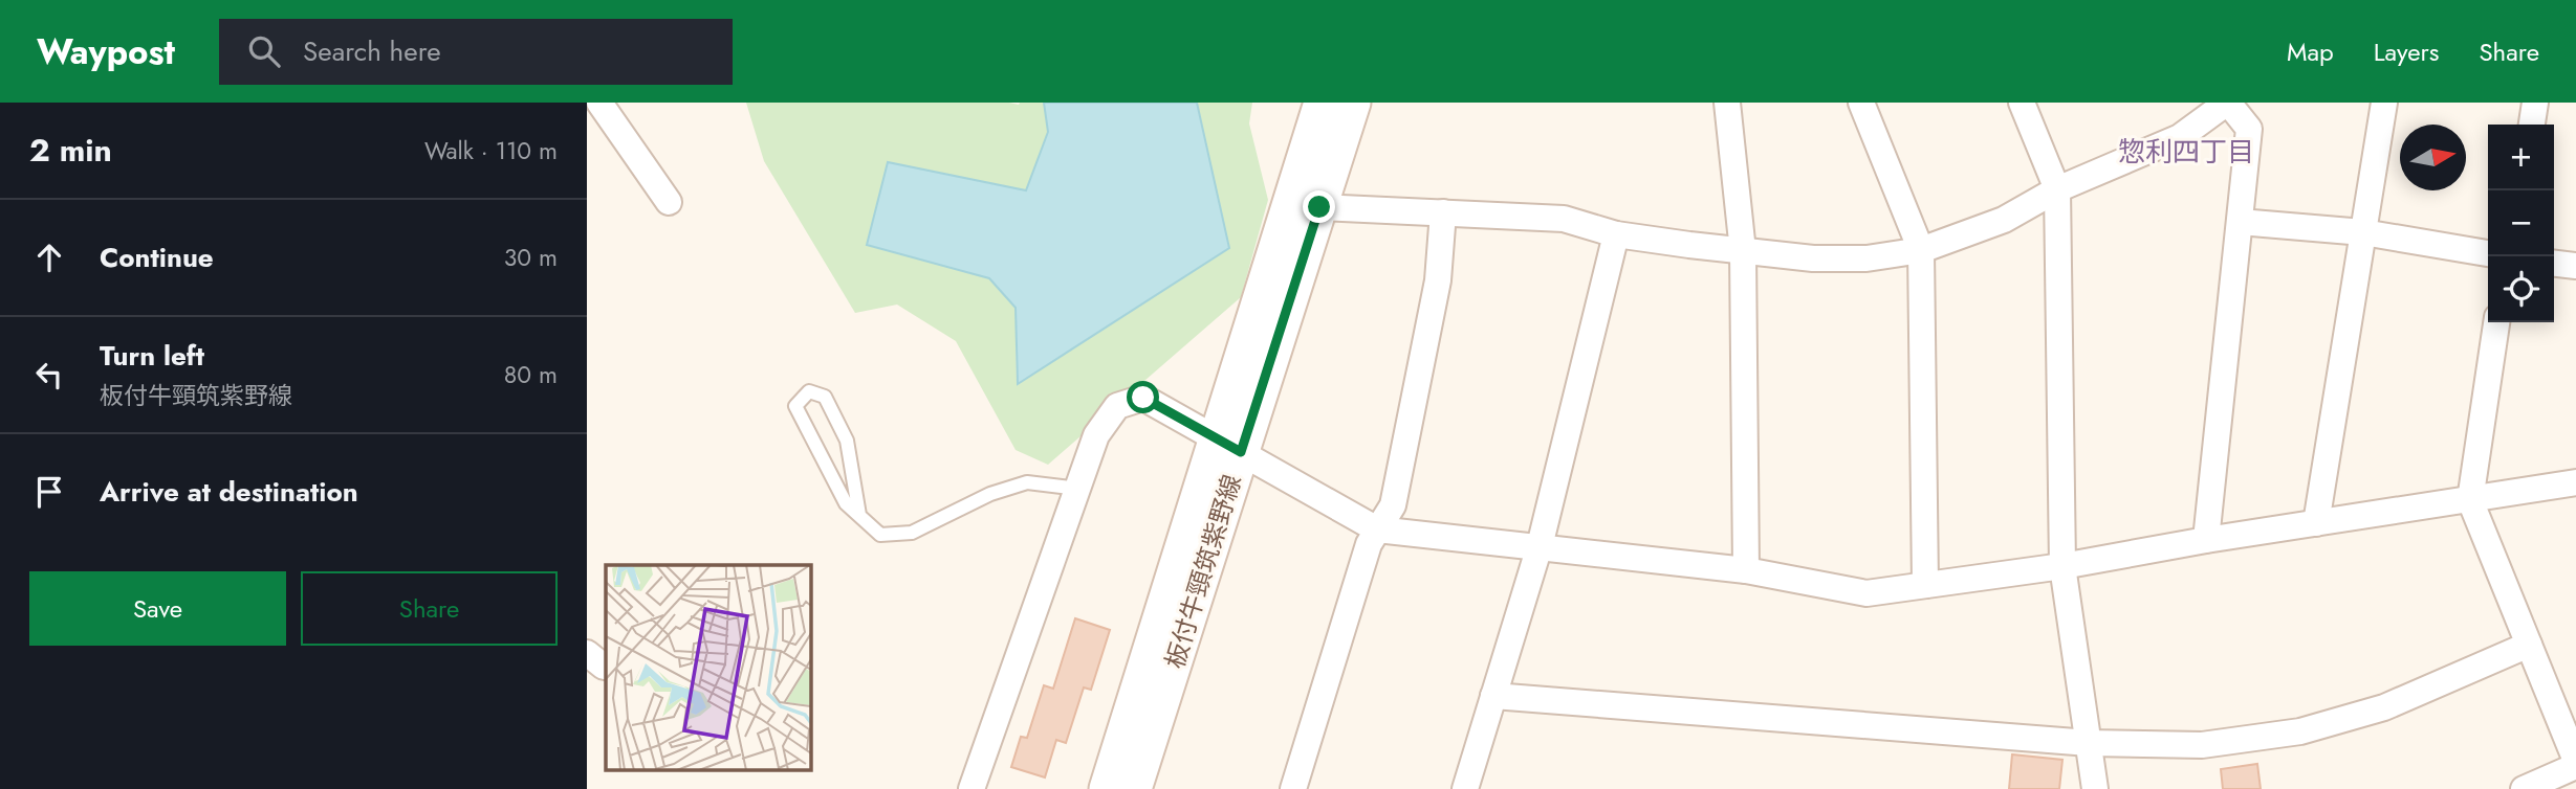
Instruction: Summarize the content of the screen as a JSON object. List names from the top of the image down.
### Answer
{
  "streets": {
    "main road": ["板付牛頸筑紫野線"]
  },
  "districts": ["惣利四丁目"],
  "north": "right",
  "page": {
    "header": "Waypost",
    "search": "Search here",
    "nav": ["Map", "Layers", "Share"],
    "heading": ["2 min", "Walk · 110 m"],
    "map_buttons": ["+", "−"],
    "list": [
      ["Continue", "30 m"],
      ["Turn left", "板付牛頸筑紫野線", "80 m"],
      "Arrive at destination"
    ],
    "buttons": ["Save", "Share"]
  }
}
